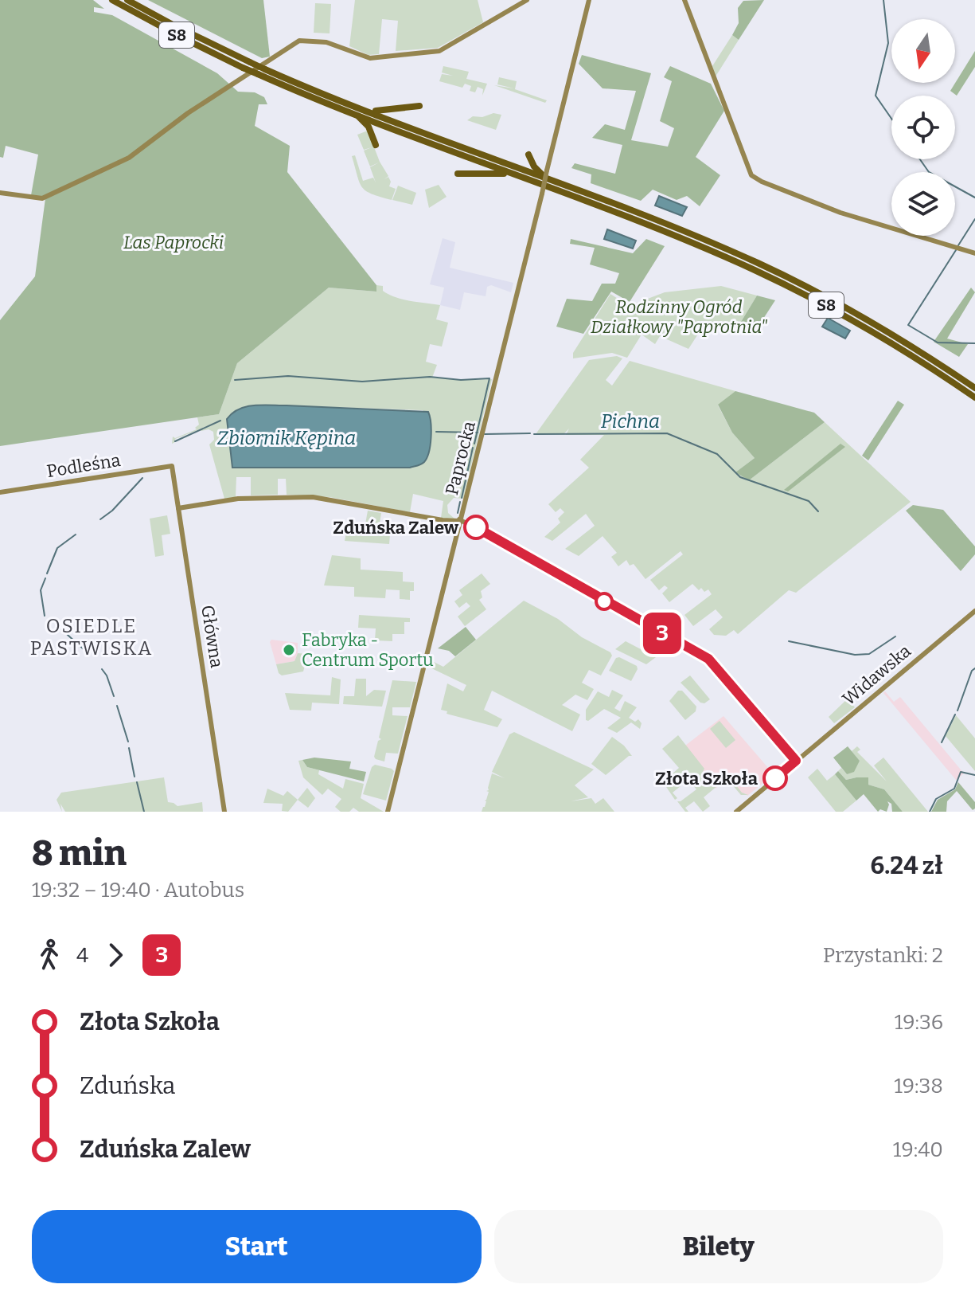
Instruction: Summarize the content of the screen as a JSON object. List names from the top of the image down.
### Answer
{
  "streets": {
    "highway": ["S8"],
    "street": [
      "Paprocka",
      "Podleśna",
      "Główna",
      "Widawska"
    ]
  },
  "crossings": [
    ["Podleśna", "Główna"]
  ],
  "districts": ["OSIEDLE PASTWISKA"],
  "water": ["Pichna", "Zbiornik Kępina"],
  "parks": ["Las Paprocki", "Rodzinny Ogród Działkowy \"Paprotnia\""],
  "places": ["Zduńska Zalew", "Fabryka - Centrum Sportu", "Złota Szkoła"],
  "lines": ["bus line 3"],
  "north": "bottom",
  "page": {
    "on_map": "3",
    "heading": ["8 min", "19:32 – 19:40 · Autobus", "6.24 zł"],
    "legs": ["4", "3", "Przystanki: 2"],
    "list": [
      {
        "name": "Złota Szkoła",
        "value": "19:36"
      },
      {
        "name": "Zduńska",
        "value": "19:38"
      },
      {
        "name": "Zduńska Zalew",
        "value": "19:40"
      }
    ],
    "buttons": ["Start", "Bilety"]
  }
}
